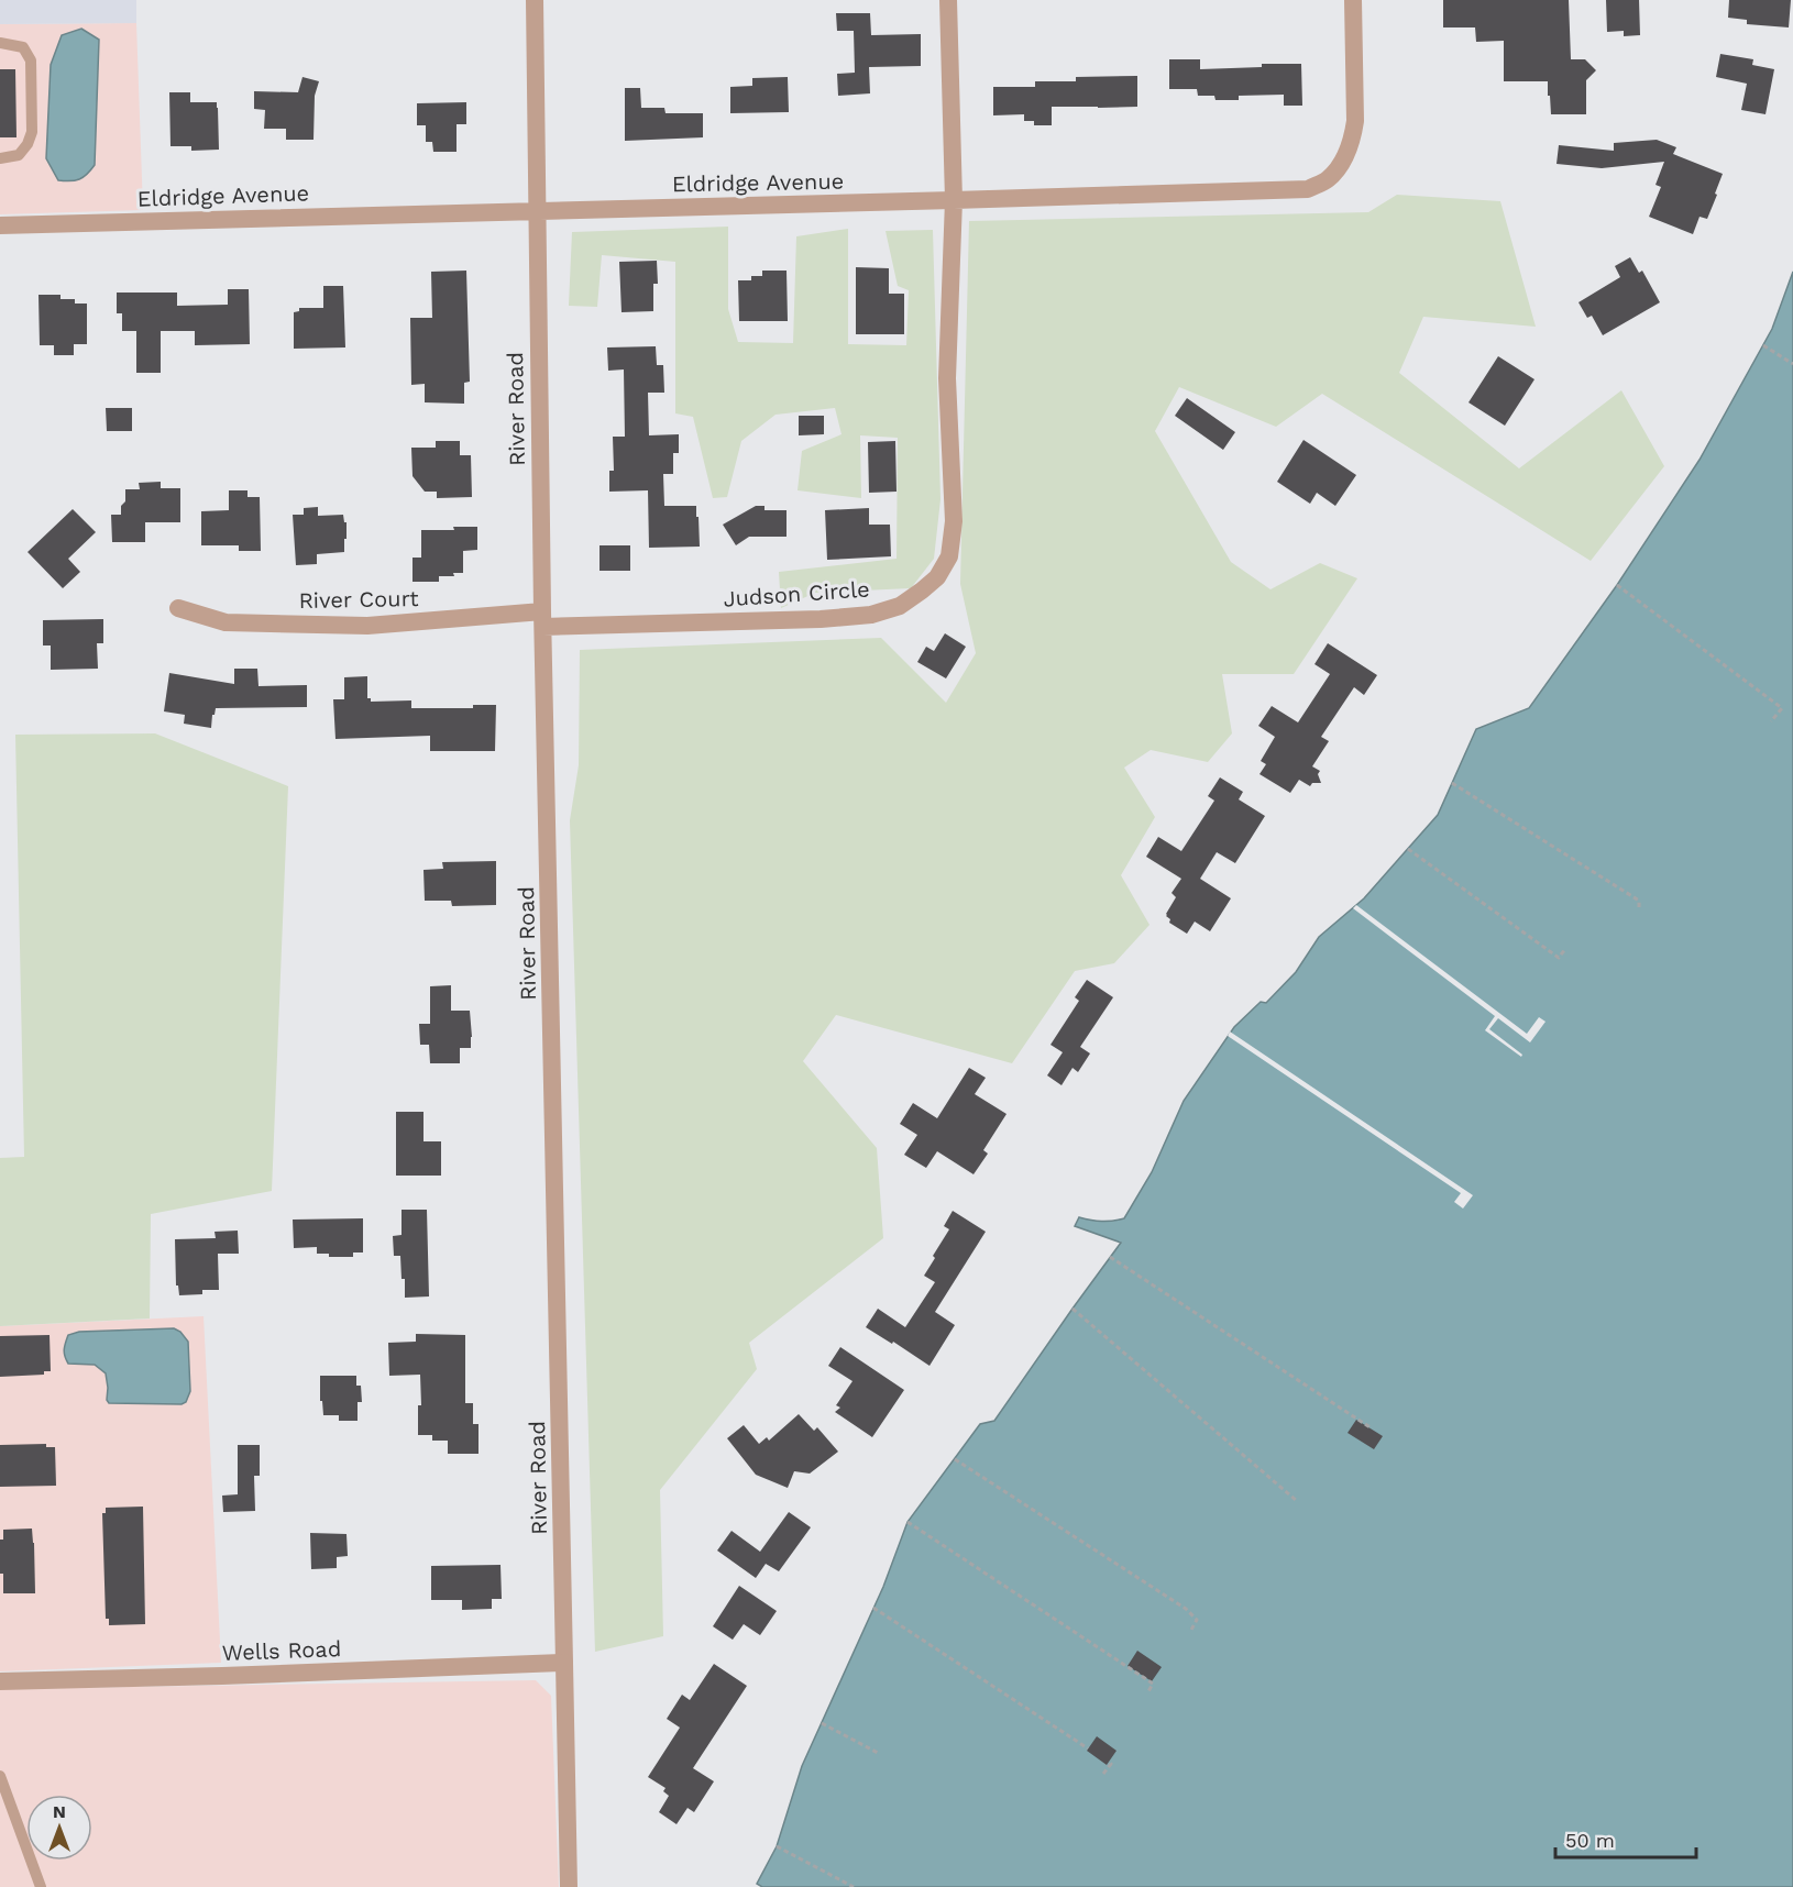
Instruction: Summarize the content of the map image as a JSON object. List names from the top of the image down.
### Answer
{
  "streets": {
    "street": [
      "Eldridge Avenue",
      "River Road",
      "Judson Circle",
      "River Court",
      "Wells Road"
    ]
  },
  "crossings": [
    ["Eldridge Avenue", "River Road"],
    ["Eldridge Avenue", "Judson Circle"],
    ["River Road", "Judson Circle"],
    ["River Road", "River Court"],
    ["River Road", "Wells Road"],
    ["Judson Circle", "River Court"]
  ],
  "scale_bar": "50 m",
  "north": "top"
}
